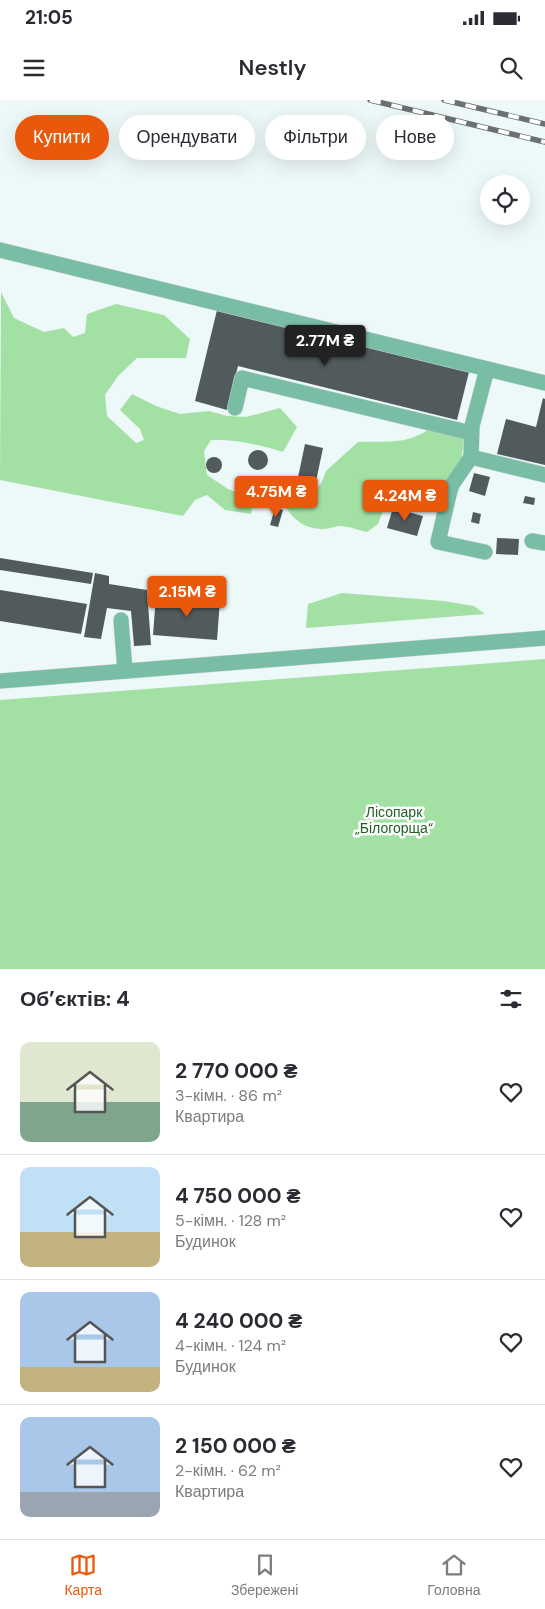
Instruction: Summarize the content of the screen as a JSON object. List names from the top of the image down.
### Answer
{
  "parks": ["Лісопарк „Білогорща“"],
  "page": {
    "status": "21:05",
    "header": "Nestly",
    "chip": [
      "Купити",
      "Орендувати",
      "Фільтри",
      "Нове"
    ],
    "price": [
      "2.77M ₴",
      "4.75M ₴",
      "4.24M ₴",
      "2.15M ₴"
    ],
    "heading": "Об’єктів: 4",
    "list": [
      {
        "name": "2 770 000 ₴",
        "note": "3-кімн. · 86 m² · Квартира"
      },
      {
        "name": "4 750 000 ₴",
        "note": "5-кімн. · 128 m² · Будинок"
      },
      {
        "name": "4 240 000 ₴",
        "note": "4-кімн. · 124 m² · Будинок"
      },
      {
        "name": "2 150 000 ₴",
        "note": "2-кімн. · 62 m² · Квартира"
      }
    ],
    "tabs": ["Карта", "Збережені", "Головна"]
  }
}
